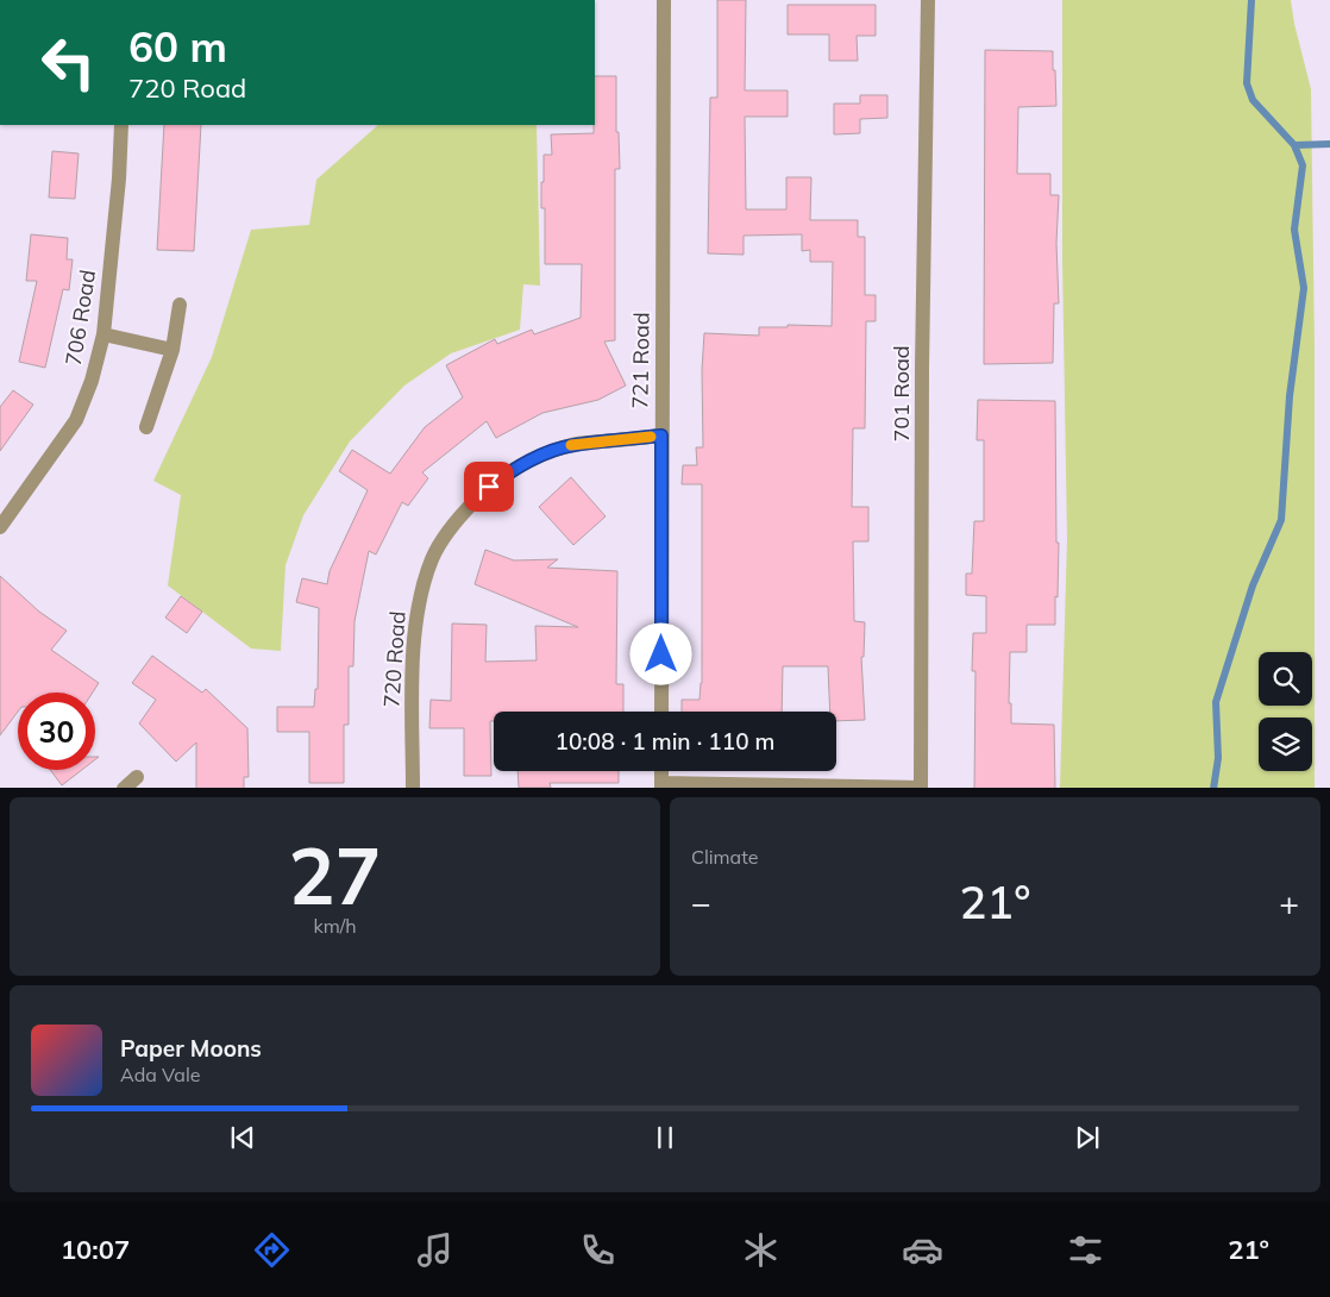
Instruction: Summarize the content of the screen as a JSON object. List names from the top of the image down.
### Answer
{
  "streets": {
    "street": [
      "706 Road",
      "721 Road",
      "701 Road",
      "720 Road"
    ]
  },
  "crossings": [
    ["721 Road", "720 Road"]
  ],
  "page": {
    "turn": ["60 m", "720 Road"],
    "limit": "30",
    "trip": "10:08 · 1 min · 110 m",
    "tile": [
      ["27", "km/h"],
      "Climate"
    ],
    "heat": ["−", "21°", "+"],
    "song": ["Paper Moons", "Ada Vale"],
    "tabs": ["10:07", "21°"]
  }
}
